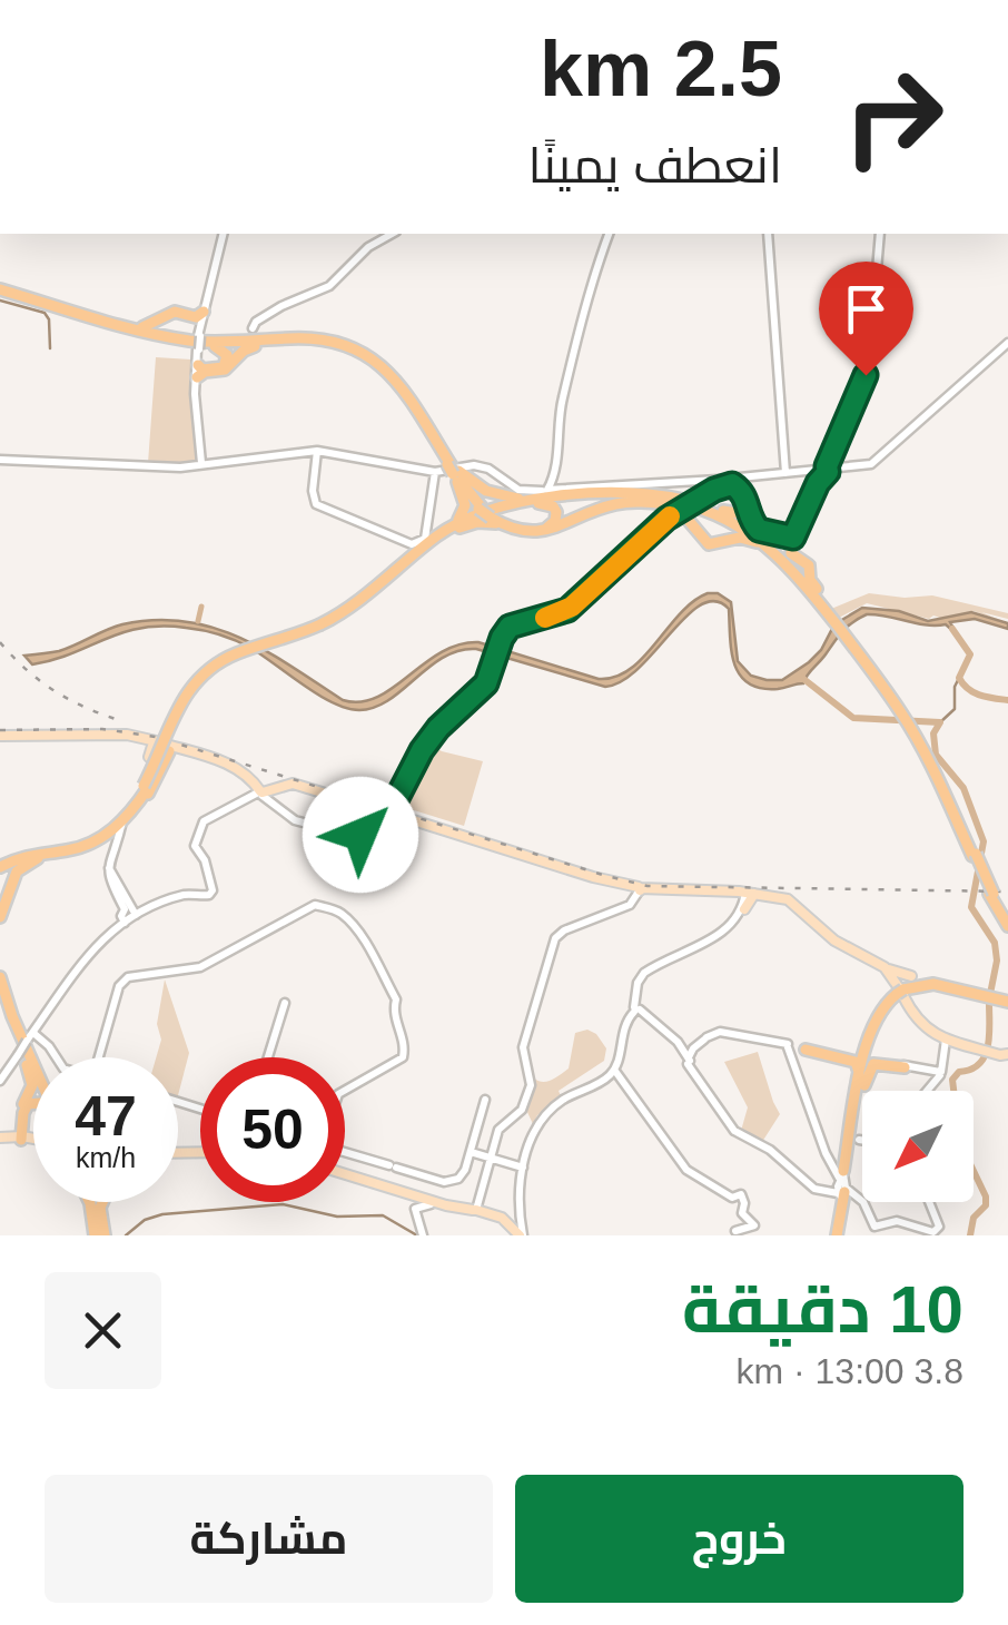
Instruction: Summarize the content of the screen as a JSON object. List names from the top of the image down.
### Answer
{
  "north": "bottom left",
  "page": {
    "turn": ["2.5 km", "انعطف يمينًا"],
    "speed": "47 km/h",
    "limit": "50",
    "heading": ["10 دقيقة", "3.8 km · 13:00"],
    "buttons": ["خروج", "مشاركة"]
  }
}
